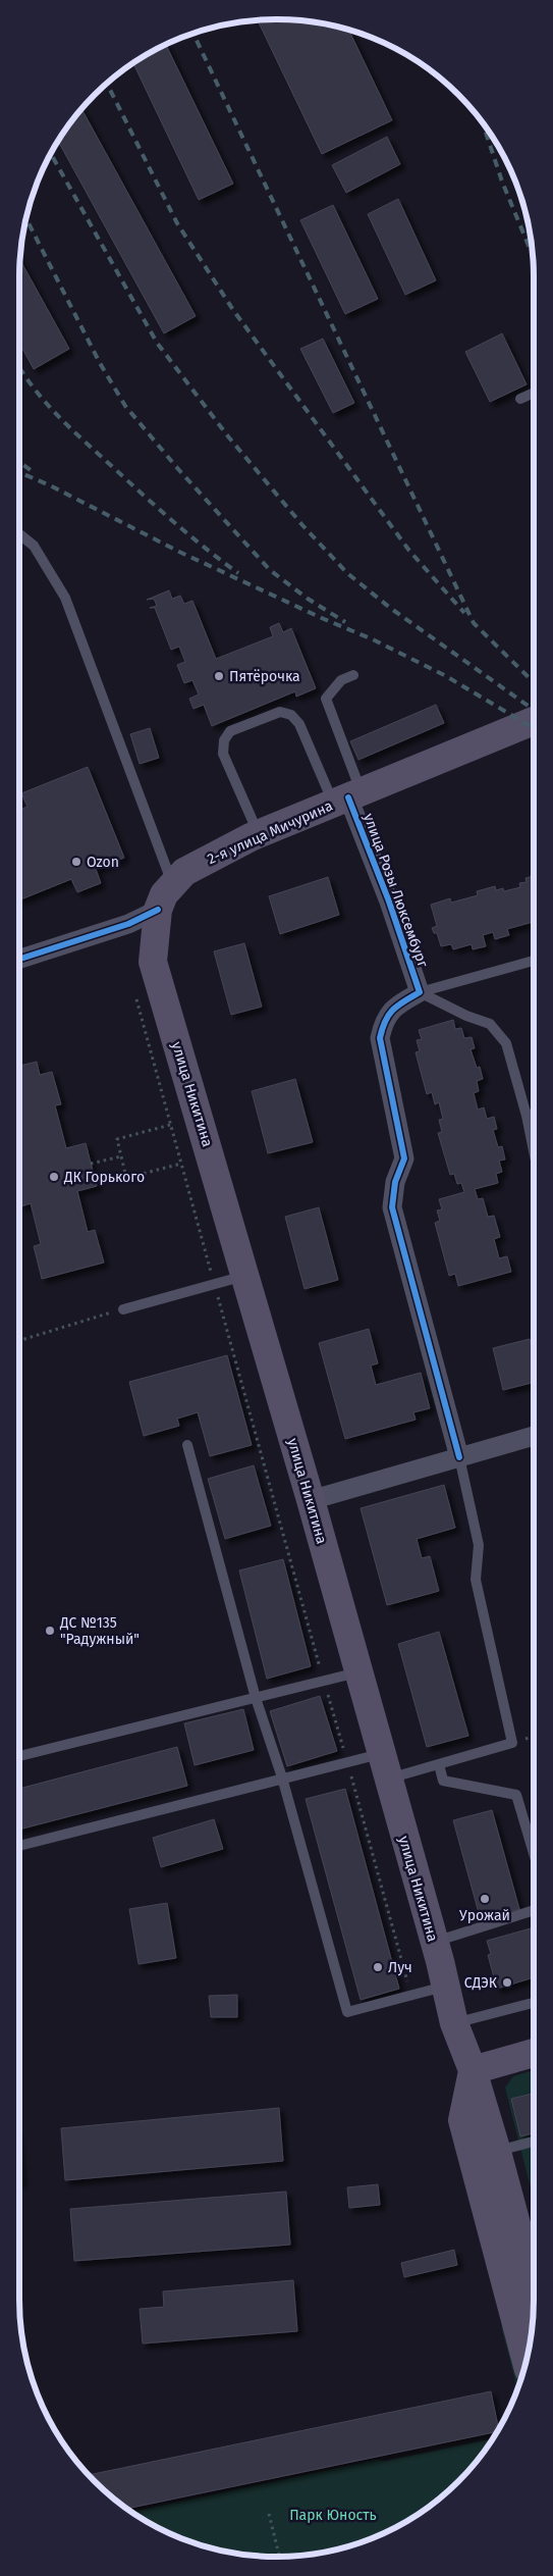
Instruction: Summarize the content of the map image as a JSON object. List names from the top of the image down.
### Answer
{
  "streets": {
    "main road": ["2-я улица Мичурина", "улица Никитина"],
    "street": ["улица Розы Люксембург"]
  },
  "crossings": [
    ["2-я улица Мичурина", "улица Розы Люксембург"],
    ["2-я улица Мичурина", "улица Никитина"]
  ],
  "parks": ["Парк Юность"],
  "places": [
    "Пятёрочка",
    "Ozon",
    "ДК Горького",
    "ДС №135 \"Радужный\"",
    "Урожай",
    "Луч",
    "СДЭК"
  ]
}
